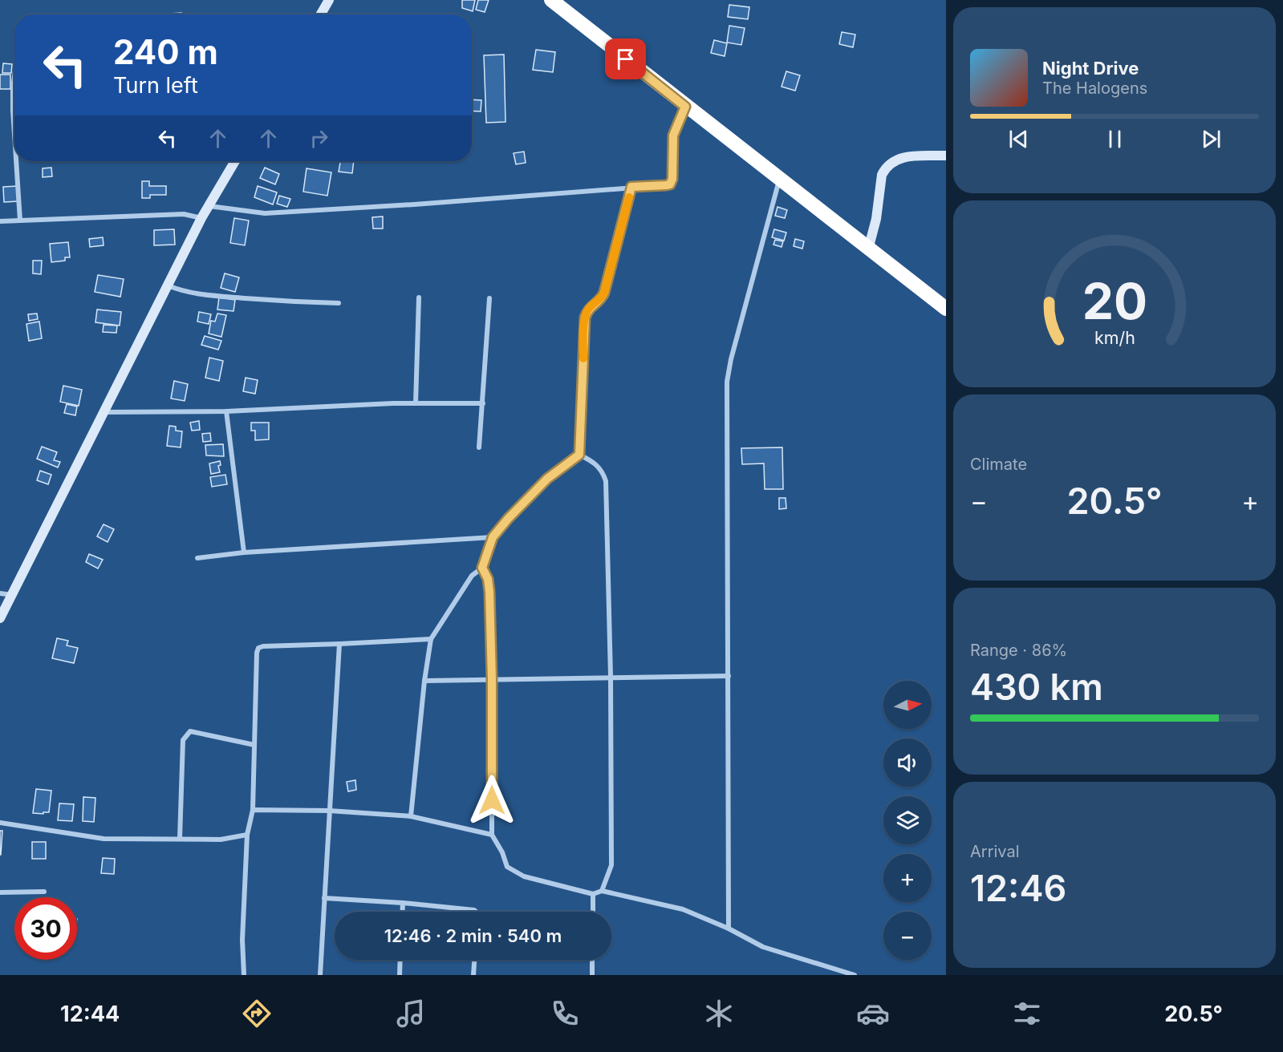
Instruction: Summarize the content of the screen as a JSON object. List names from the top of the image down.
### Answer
{
  "north": "right",
  "page": {
    "turn": ["240 m", "Turn left"],
    "song": ["Night Drive", "The Halogens"],
    "tile": [
      "Climate",
      ["Range · 86%", "430 km"],
      ["Arrival", "12:46"]
    ],
    "heat": ["−", "20.5°", "+"],
    "map_buttons": ["+", "−"],
    "limit": "30",
    "trip": "12:46 · 2 min · 540 m",
    "tabs": ["12:44", "20.5°"],
    "gauge": ["20", "km/h"]
  }
}
